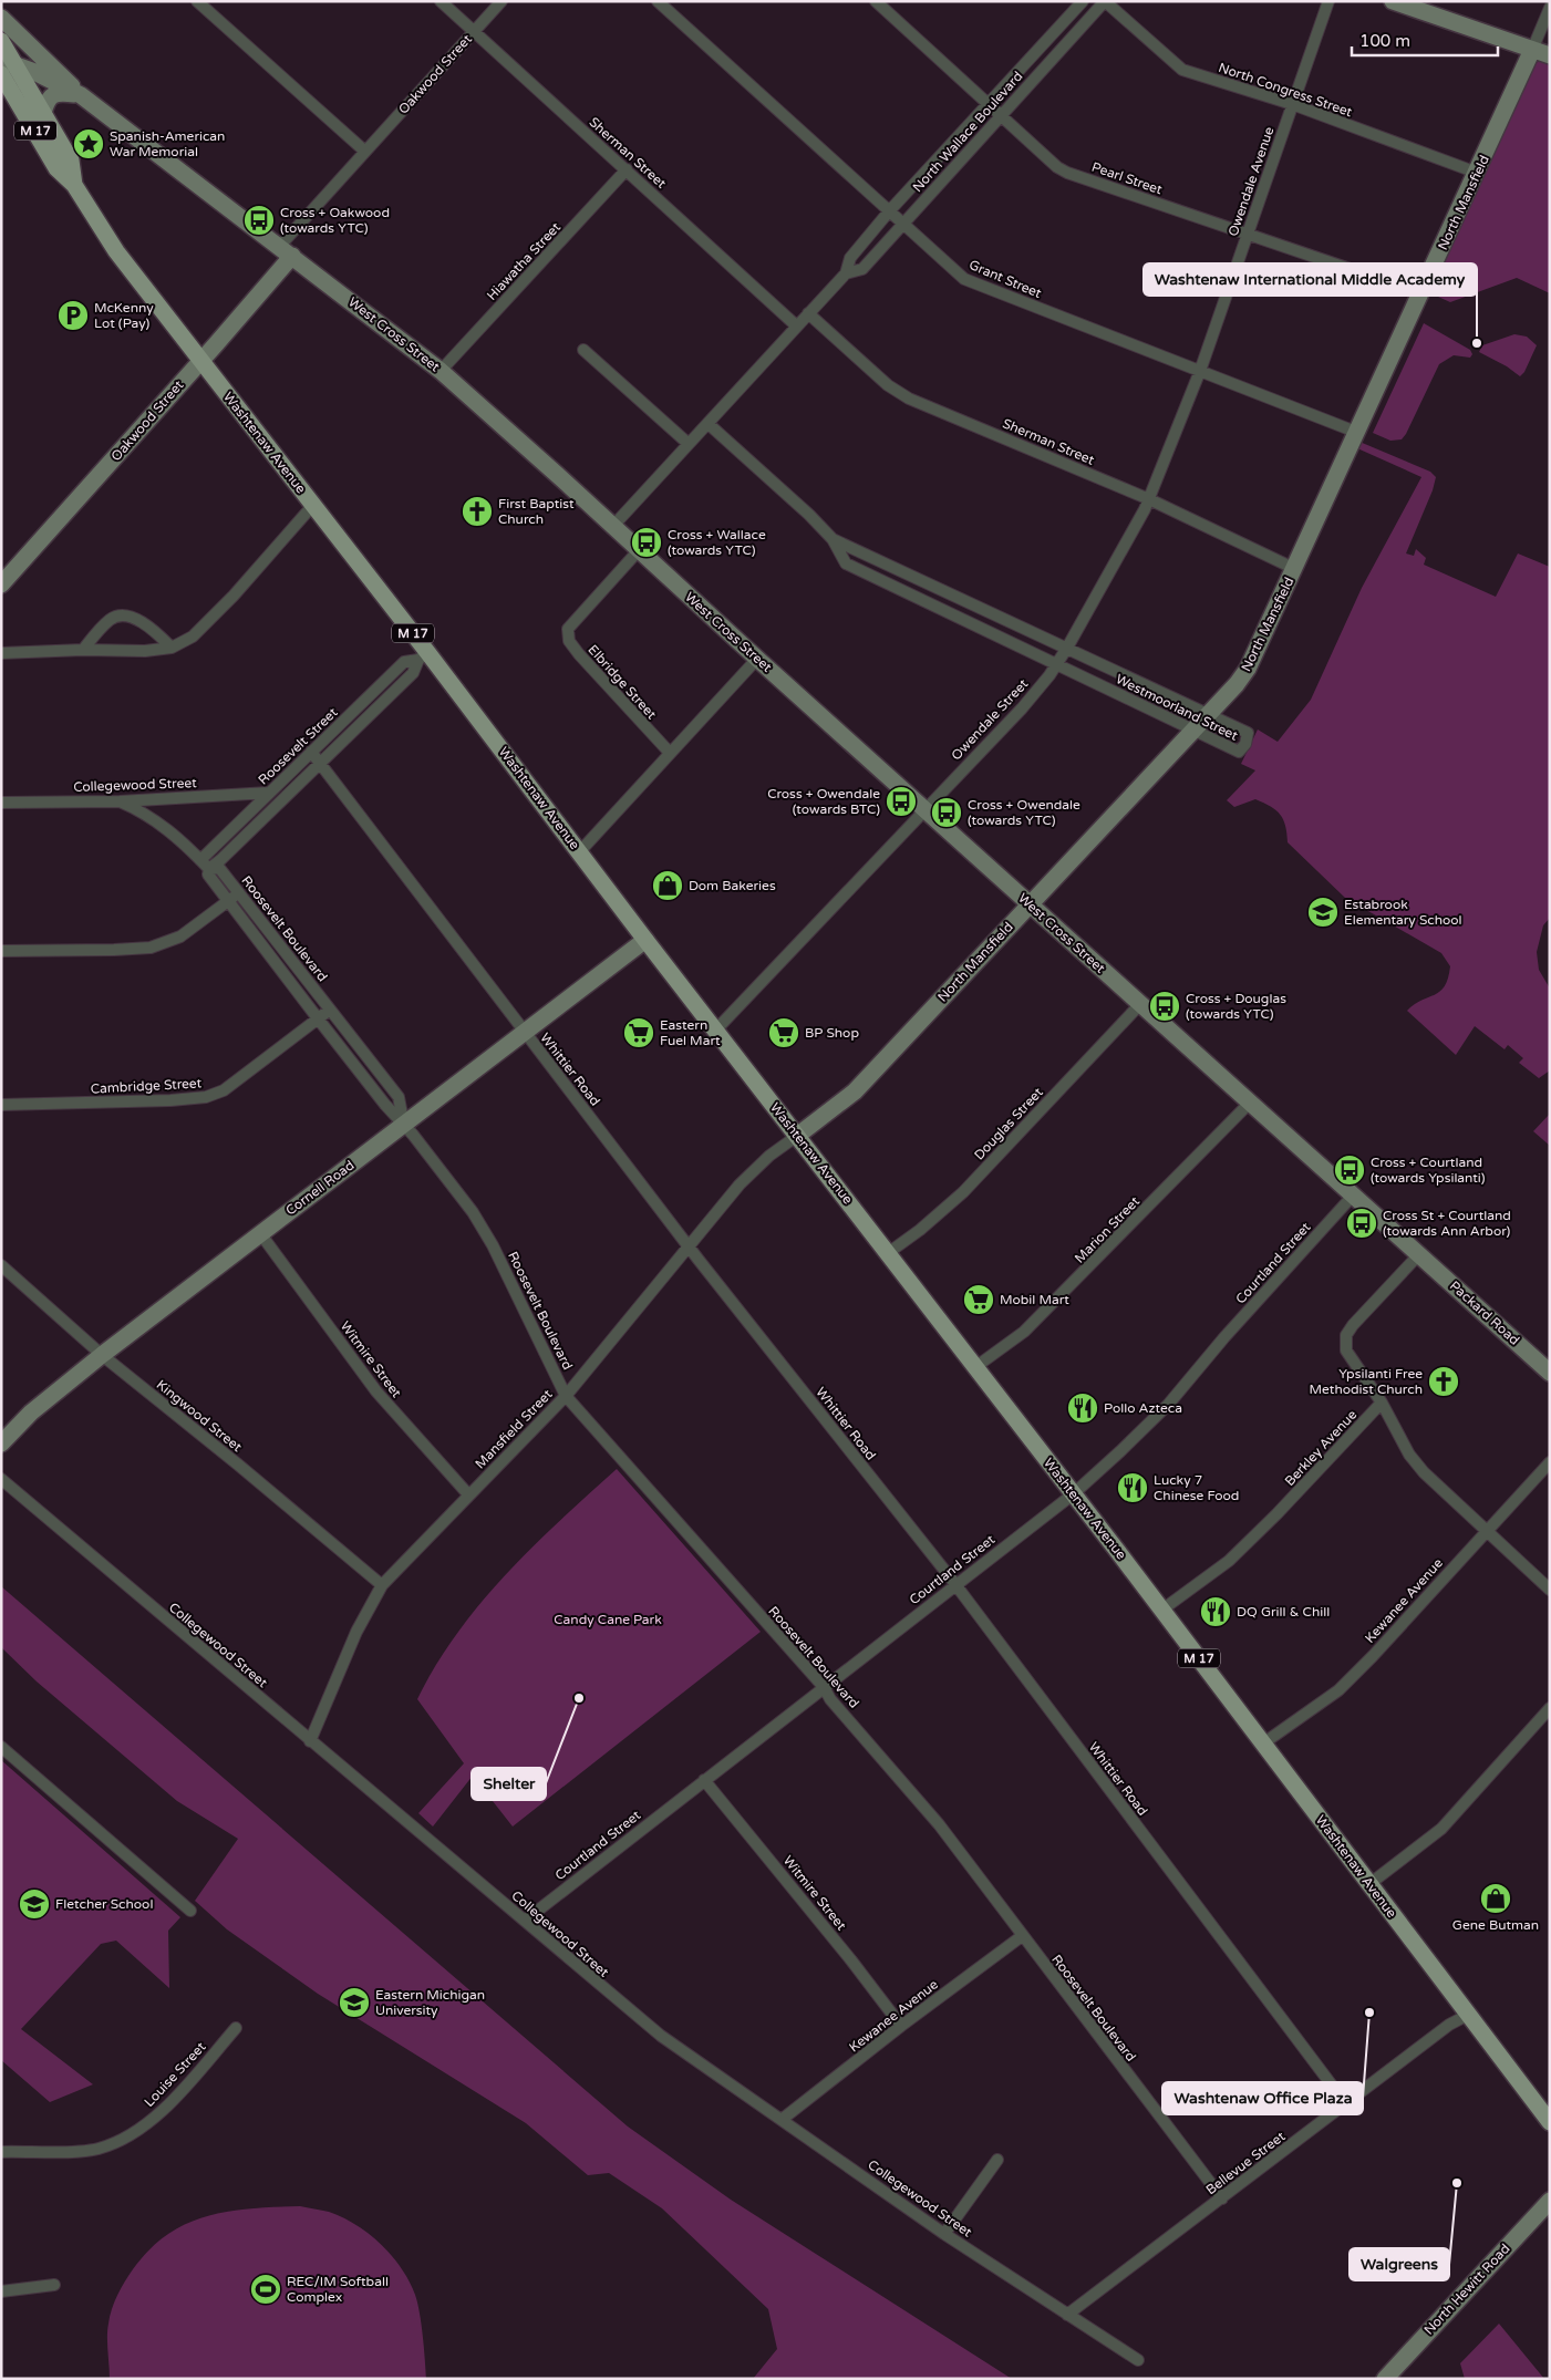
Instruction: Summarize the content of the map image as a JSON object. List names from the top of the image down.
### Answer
{
  "streets": {
    "main road": ["M 17", "Washtenaw Avenue"],
    "street": [
      "Oakwood Street",
      "North Congress Street",
      "North Wallace Boulevard",
      "Sherman Street",
      "Pearl Street",
      "Owendale Avenue",
      "North Mansfield",
      "Hiawatha Street",
      "Grant Street",
      "West Cross Street",
      "Elbridge Street",
      "Westmoorland Street",
      "Owendale Street",
      "Roosevelt Street",
      "Collegewood Street",
      "Roosevelt Boulevard",
      "Whittier Road",
      "Cambridge Street",
      "Douglas Street",
      "Cornell Road",
      "Marion Street",
      "Courtland Street",
      "Packard Road",
      "Witmire Street",
      "Kingwood Street",
      "Mansfield Street",
      "Berkley Avenue",
      "Kewanee Avenue",
      "Louise Street",
      "Bellevue Street",
      "North Hewitt Road"
    ]
  },
  "crossings": [
    ["Oakwood Street", "Sherman Street"],
    ["Oakwood Street", "West Cross Street"],
    ["Oakwood Street", "Washtenaw Avenue"],
    ["North Congress Street", "North Wallace Boulevard"],
    ["North Congress Street", "Owendale Avenue"],
    ["North Congress Street", "North Mansfield"],
    ["North Wallace Boulevard", "Sherman Street"],
    ["North Wallace Boulevard", "Pearl Street"],
    ["North Wallace Boulevard", "Grant Street"],
    ["North Wallace Boulevard", "West Cross Street"],
    ["North Wallace Boulevard", "Westmoorland Street"],
    ["Sherman Street", "North Mansfield"],
    ["Sherman Street", "Hiawatha Street"],
    ["Sherman Street", "Owendale Street"],
    ["Pearl Street", "Owendale Avenue"],
    ["Pearl Street", "North Mansfield"],
    ["Owendale Avenue", "Grant Street"],
    ["Owendale Avenue", "Owendale Street"],
    ["North Mansfield", "Grant Street"],
    ["North Mansfield", "West Cross Street"],
    ["North Mansfield", "Washtenaw Avenue"],
    ["North Mansfield", "Westmoorland Street"],
    ["North Mansfield", "Mansfield Street"],
    ["Hiawatha Street", "West Cross Street"],
    ["Grant Street", "Owendale Street"],
    ["West Cross Street", "Washtenaw Avenue"],
    ["West Cross Street", "Elbridge Street"],
    ["West Cross Street", "Owendale Street"],
    ["West Cross Street", "Douglas Street"],
    ["West Cross Street", "Marion Street"],
    ["West Cross Street", "Courtland Street"],
    ["West Cross Street", "Packard Road"],
    ["Washtenaw Avenue", "Owendale Street"],
    ["Washtenaw Avenue", "Roosevelt Street"],
    ["Washtenaw Avenue", "Douglas Street"],
    ["Washtenaw Avenue", "Cornell Road"],
    ["Washtenaw Avenue", "Marion Street"],
    ["Washtenaw Avenue", "Courtland Street"],
    ["Washtenaw Avenue", "Mansfield Street"],
    ["Washtenaw Avenue", "Berkley Avenue"],
    ["Washtenaw Avenue", "Kewanee Avenue"],
    ["Washtenaw Avenue", "Bellevue Street"],
    ["Westmoorland Street", "Owendale Street"],
    ["Roosevelt Street", "Collegewood Street"],
    ["Roosevelt Street", "Roosevelt Boulevard"],
    ["Roosevelt Street", "Whittier Road"],
    ["Collegewood Street", "Roosevelt Boulevard"],
    ["Collegewood Street", "Courtland Street"],
    ["Collegewood Street", "Mansfield Street"],
    ["Collegewood Street", "Kewanee Avenue"],
    ["Collegewood Street", "Bellevue Street"],
    ["Roosevelt Boulevard", "Cambridge Street"],
    ["Roosevelt Boulevard", "Cornell Road"],
    ["Roosevelt Boulevard", "Courtland Street"],
    ["Roosevelt Boulevard", "Mansfield Street"],
    ["Roosevelt Boulevard", "Kewanee Avenue"],
    ["Roosevelt Boulevard", "Bellevue Street"],
    ["Whittier Road", "Cornell Road"],
    ["Whittier Road", "Courtland Street"],
    ["Whittier Road", "Mansfield Street"],
    ["Whittier Road", "Bellevue Street"],
    ["Cornell Road", "Witmire Street"],
    ["Cornell Road", "Kingwood Street"],
    ["Courtland Street", "Witmire Street"],
    ["Witmire Street", "Mansfield Street"],
    ["Witmire Street", "Kewanee Avenue"],
    ["Kingwood Street", "Mansfield Street"]
  ],
  "parks": ["Candy Cane Park"],
  "places": {
    "place": ["Spanish-American War Memorial"],
    "bus stop": [
      "Cross + Oakwood (towards YTC)",
      "Cross + Wallace (towards YTC)",
      "Cross + Owendale (towards BTC)",
      "Cross + Owendale (towards YTC)",
      "Cross + Douglas (towards YTC)",
      "Cross + Courtland (towards Ypsilanti)",
      "Cross St + Courtland (towards Ann Arbor)"
    ],
    "parking": ["McKenny Lot (Pay)"],
    "other": [
      "Washtenaw International Middle Academy",
      "Shelter",
      "Washtenaw Office Plaza",
      "Walgreens"
    ],
    "church": ["First Baptist Church", "Ypsilanti Free Methodist Church"],
    "shop": ["Dom Bakeries", "Gene Butman"],
    "school or university": ["Estabrook Elementary School", "Fletcher School", "Eastern Michigan University"],
    "supermarket": ["Eastern Fuel Mart", "BP Shop", "Mobil Mart"],
    "restaurant": ["Pollo Azteca", "Lucky 7 Chinese Food", "DQ Grill & Chill"],
    "sports": ["REC/IM Softball Complex"]
  },
  "scale_bar": "100 m"
}
